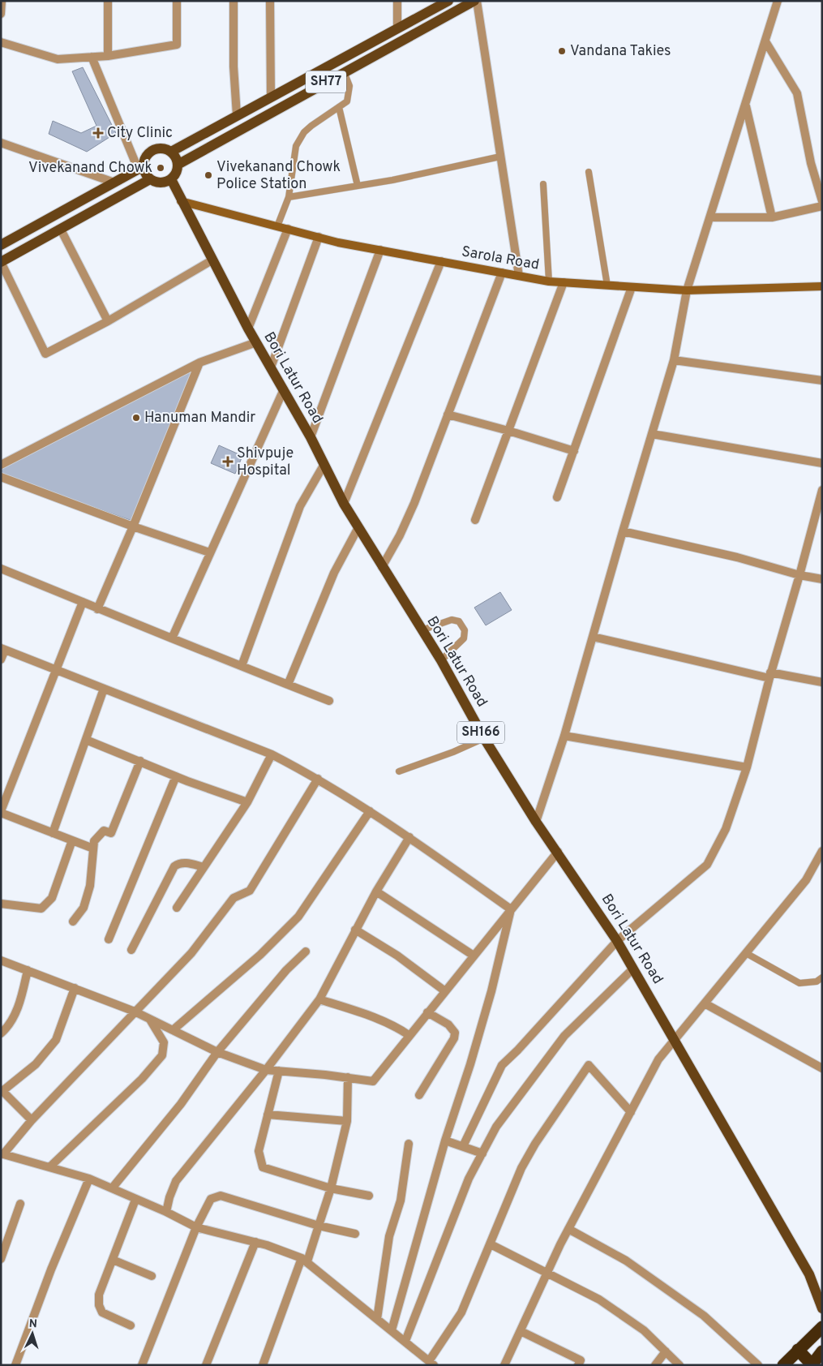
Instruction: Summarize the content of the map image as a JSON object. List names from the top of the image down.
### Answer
{
  "streets": {
    "main road": [
      "SH77",
      "Sarola Road",
      "Bori Latur Road",
      "SH166"
    ]
  },
  "crossings": [
    ["SH77", "Bori Latur Road"],
    ["Sarola Road", "Bori Latur Road"]
  ],
  "places": {
    "other": [
      "Vandana Takies",
      "Vivekanand Chowk",
      "Vivekanand Chowk Police Station",
      "Hanuman Mandir"
    ],
    "health": ["City Clinic", "Shivpuje Hospital"]
  },
  "north": "top"
}
